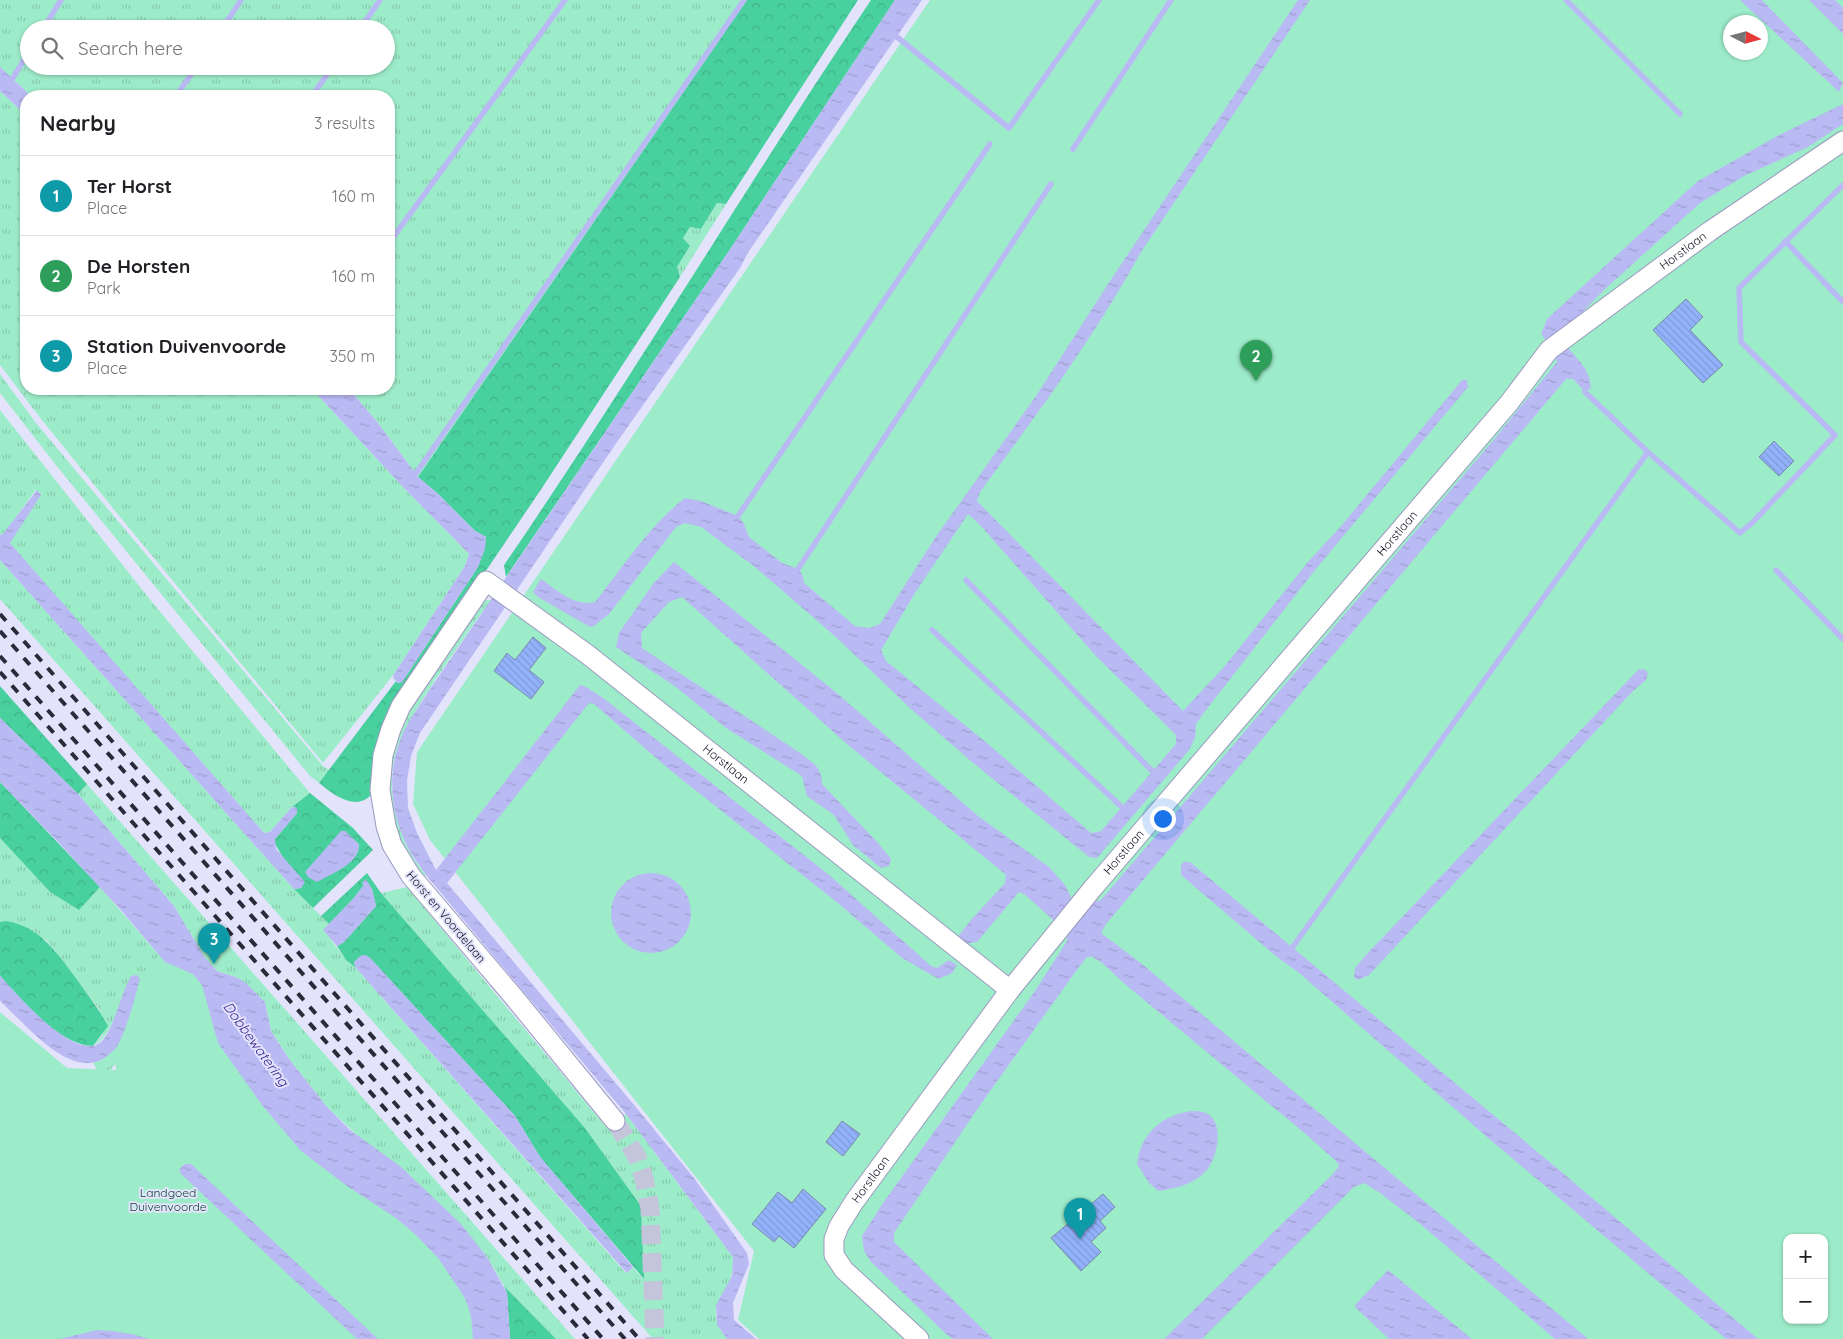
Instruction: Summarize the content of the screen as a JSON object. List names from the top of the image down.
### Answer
{
  "streets": {
    "street": ["Horstlaan", "Horst en Voordelaan"]
  },
  "crossings": [
    ["Horstlaan", "Horst en Voordelaan"]
  ],
  "water": ["Dobbewatering"],
  "parks": ["Landgoed Duivenvoorde"],
  "north": "right",
  "page": {
    "search": "Search here",
    "heading": ["Nearby", "3 results"],
    "list": [
      {
        "mark": "1",
        "name": "Ter Horst",
        "note": "Place",
        "value": "160 m"
      },
      {
        "mark": "2",
        "name": "De Horsten",
        "note": "Park",
        "value": "160 m"
      },
      {
        "mark": "3",
        "name": "Station Duivenvoorde",
        "note": "Place",
        "value": "350 m"
      }
    ],
    "pins": ["2", "3", "1"],
    "map_buttons": ["+", "−"]
  }
}
